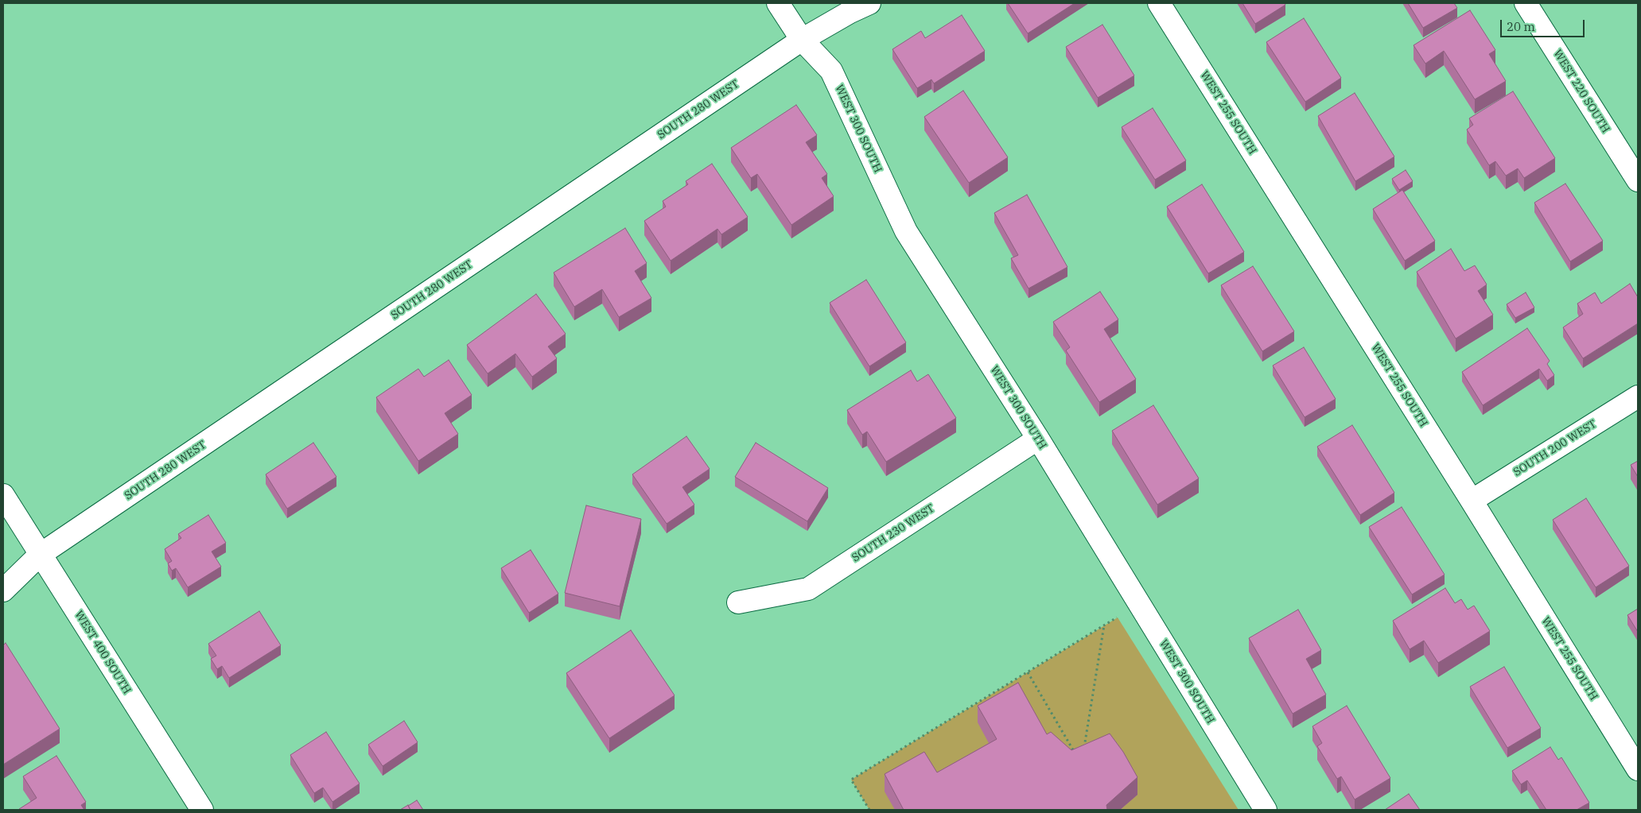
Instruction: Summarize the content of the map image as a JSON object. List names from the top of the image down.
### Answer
{
  "streets": {
    "street": [
      "WEST 220 SOUTH",
      "SOUTH 280 WEST",
      "WEST 255 SOUTH",
      "WEST 300 SOUTH",
      "SOUTH 200 WEST",
      "SOUTH 230 WEST",
      "WEST 400 SOUTH"
    ]
  },
  "crossings": [
    ["SOUTH 280 WEST", "WEST 300 SOUTH"],
    ["SOUTH 280 WEST", "WEST 400 SOUTH"],
    ["WEST 255 SOUTH", "SOUTH 200 WEST"],
    ["WEST 300 SOUTH", "SOUTH 230 WEST"]
  ],
  "scale_bar": "20 m"
}
